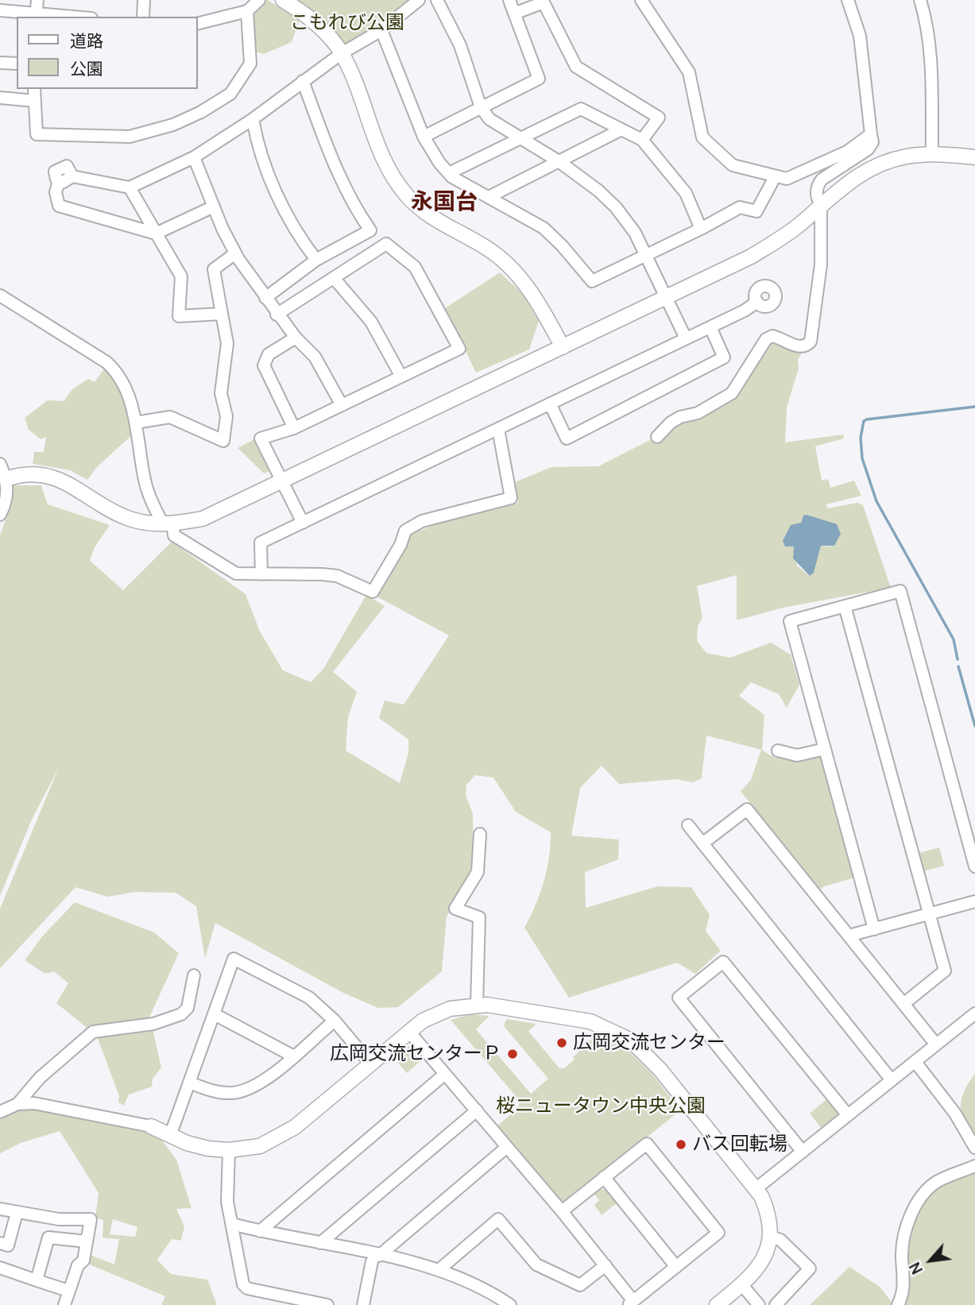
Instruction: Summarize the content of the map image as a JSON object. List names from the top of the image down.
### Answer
{
  "districts": ["永国台"],
  "parks": ["こもれび公園", "桜ニュータウン中央公園"],
  "places": ["広岡交流センター", "広岡交流センターＰ", "バス回転場"],
  "legend": ["道路", "公園"],
  "north": "bottom left"
}
